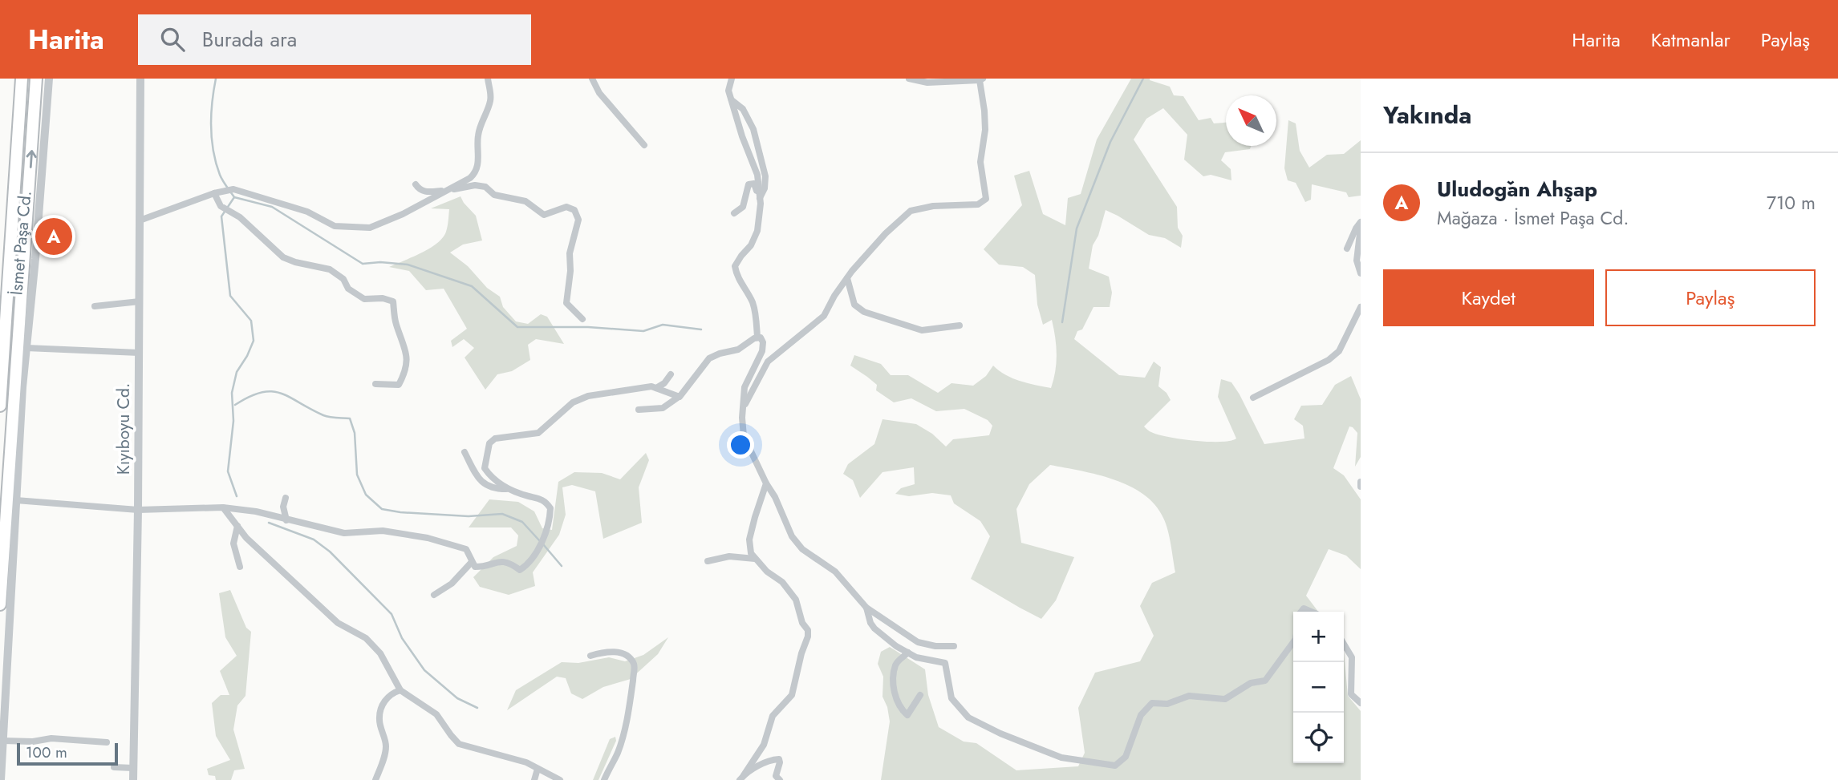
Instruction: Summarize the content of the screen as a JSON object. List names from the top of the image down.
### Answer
{
  "streets": {
    "street": ["İsmet Paşa Cd.", "Kıyıboyu Cd."]
  },
  "scale_bar": "100 m",
  "north": "top left",
  "page": {
    "header": "Harita",
    "search": "Burada ara",
    "nav": ["Harita", "Katmanlar", "Paylaş"],
    "heading": "Yakında",
    "list": [
      {
        "mark": "A",
        "name": "Uludoǧan Ahşap",
        "note": "Mağaza · İsmet Paşa Cd.",
        "value": "710 m"
      }
    ],
    "pins": "A",
    "buttons": ["Kaydet", "Paylaş"],
    "map_buttons": ["+", "−"],
    "scale": "100 m"
  }
}
